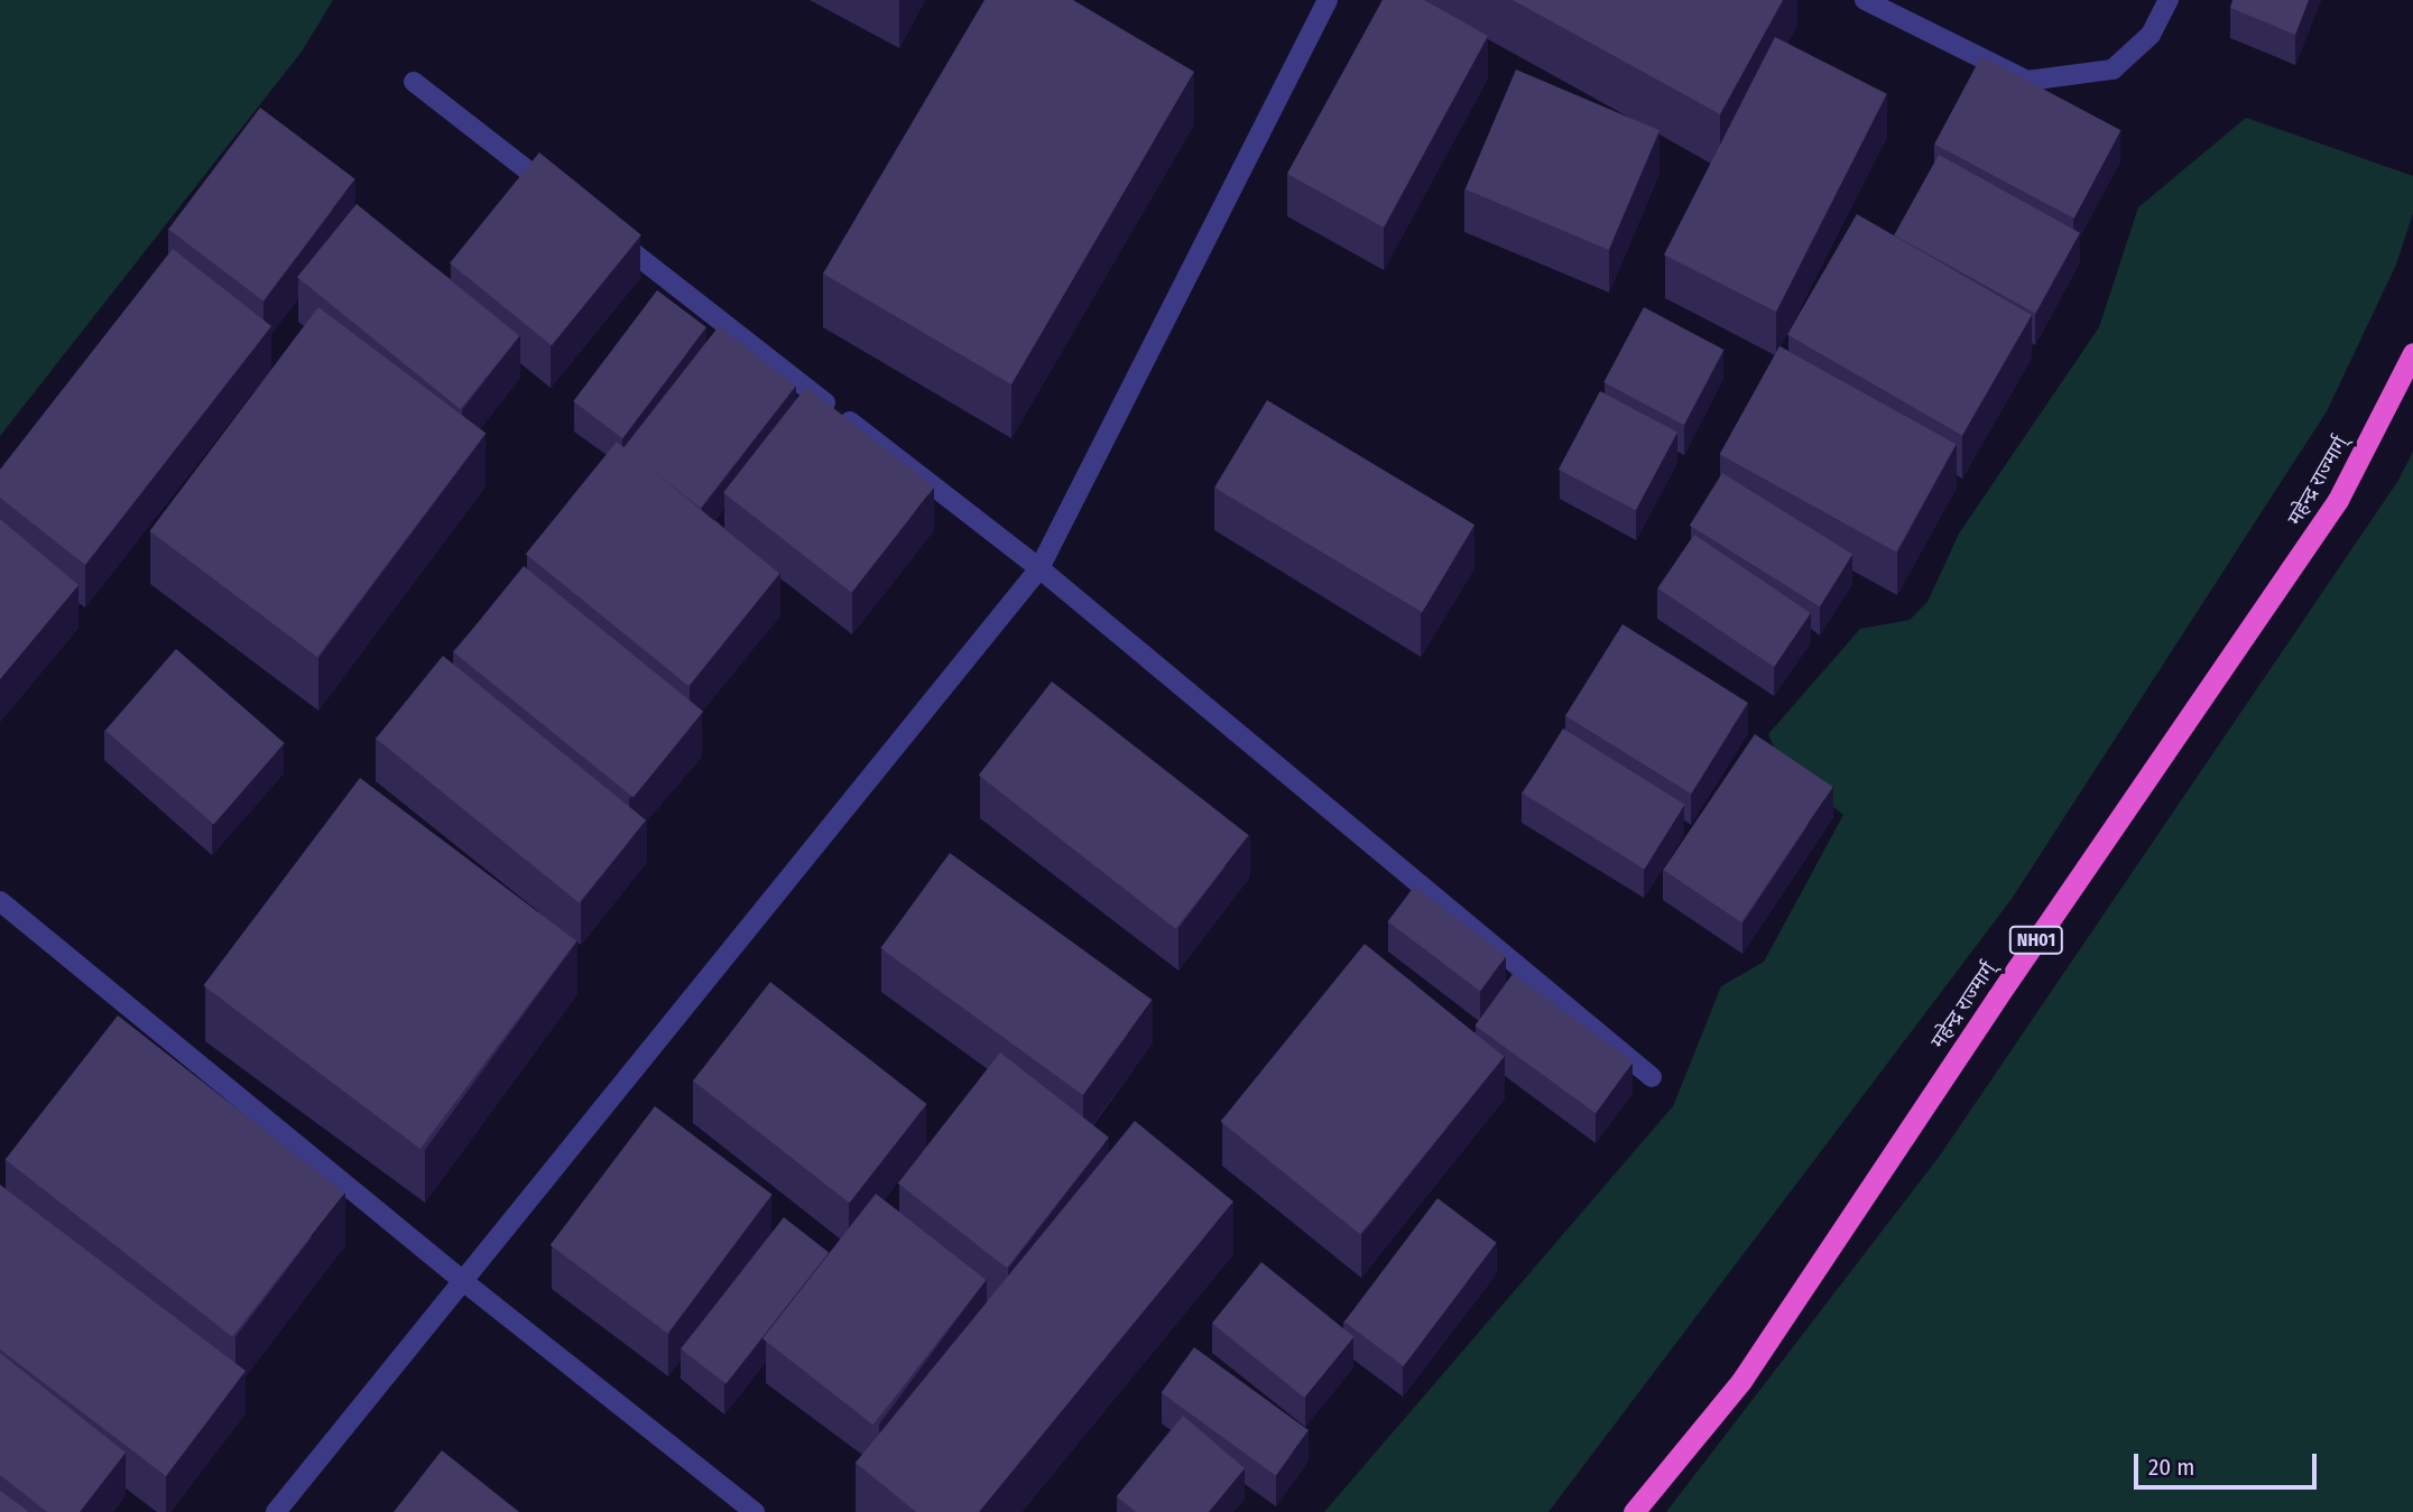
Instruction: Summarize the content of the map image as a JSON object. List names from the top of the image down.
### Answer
{
  "streets": {
    "highway": ["महेन्द्र राज्मार्ग्", "NH01"]
  },
  "scale_bar": "20 m"
}
